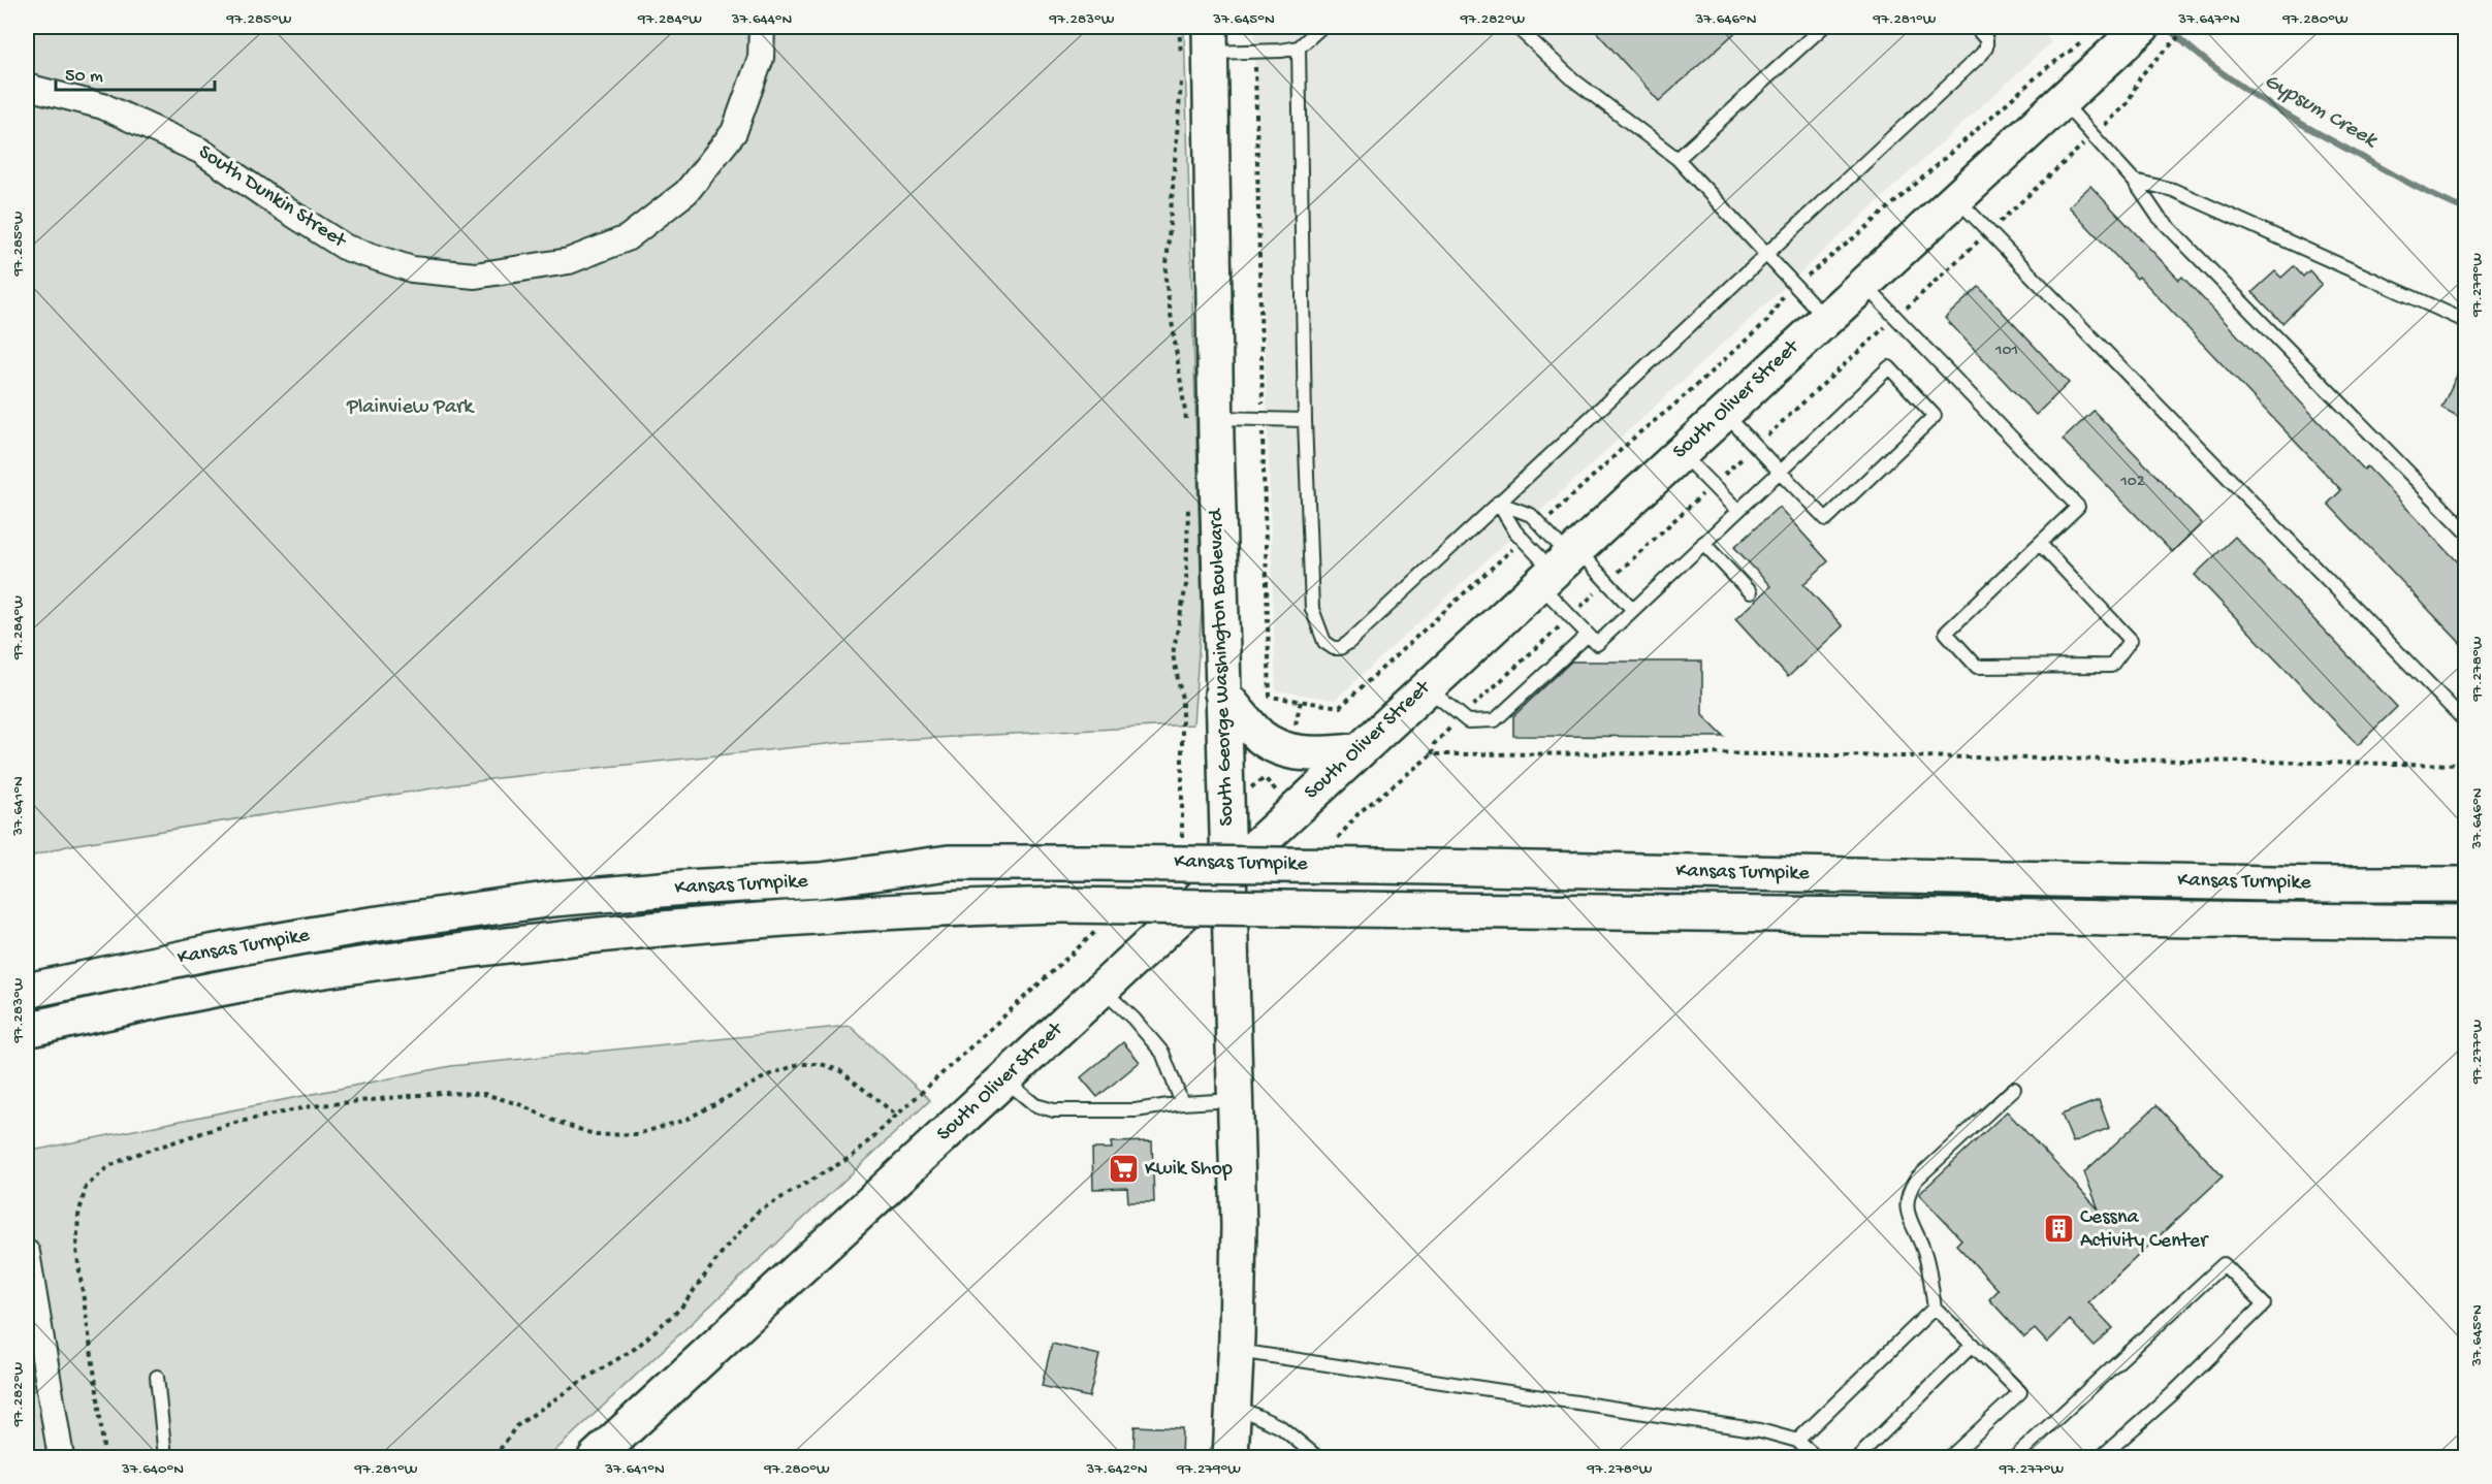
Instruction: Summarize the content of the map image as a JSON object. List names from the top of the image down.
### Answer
{
  "streets": {
    "main road": ["South Oliver Street", "South George Washington Boulevard", "Kansas Turnpike"],
    "street": ["South Dunkin Street"]
  },
  "crossings": [
    ["South Oliver Street", "South George Washington Boulevard"]
  ],
  "water": ["Gypsum Creek"],
  "parks": ["Plainview Park"],
  "places": {
    "supermarket": ["Kwik Shop"],
    "building": ["Cessna Activity Center"]
  },
  "house_numbers": ["101", "102"],
  "scale_bar": "50 m",
  "coordinates": [
    "97.285°W",
    "97.284°W",
    "37.644°N",
    "97.283°W",
    "37.645°N",
    "97.282°W",
    "37.646°N",
    "97.281°W",
    "37.647°N",
    "97.280°W",
    "97.279°W",
    "97.278°W",
    "37.641°N",
    "97.277°W",
    "37.640°N",
    "37.642°N"
  ]
}
